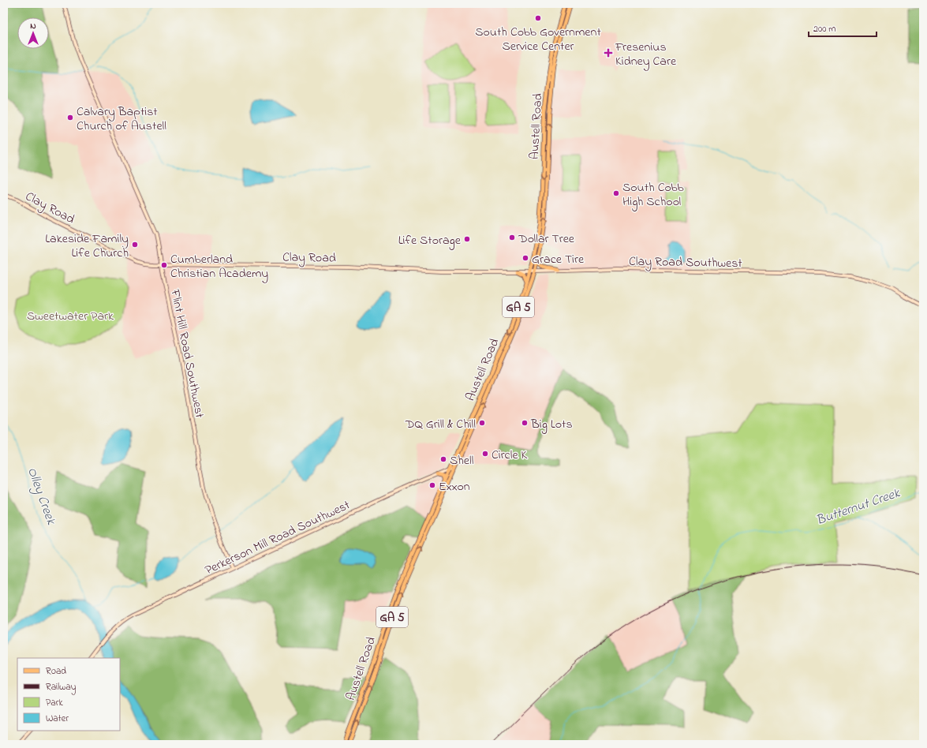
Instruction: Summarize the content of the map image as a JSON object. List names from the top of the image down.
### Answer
{
  "streets": {
    "main road": ["Austell Road", "GA 5"],
    "street": [
      "Clay Road",
      "Clay Road Southwest",
      "Flint Hill Road Southwest",
      "Perkerson Mill Road Southwest"
    ]
  },
  "crossings": [
    ["Austell Road", "Clay Road Southwest"],
    ["Austell Road", "Perkerson Mill Road Southwest"],
    ["Clay Road", "Clay Road Southwest"],
    ["Clay Road", "Flint Hill Road Southwest"],
    ["Flint Hill Road Southwest", "Perkerson Mill Road Southwest"]
  ],
  "water": ["Olley Creek", "Butternut Creek"],
  "parks": ["Sweetwater Park"],
  "places": {
    "other": [
      "South Cobb Government Service Center",
      "Calvary Baptist Church of Austell",
      "South Cobb High School",
      "Dollar Tree",
      "Life Storage",
      "Lakeside Family Life Church",
      "Grace Tire",
      "Cumberland Christian Academy",
      "DQ Grill & Chill",
      "Big Lots",
      "Circle K",
      "Shell",
      "Exxon"
    ],
    "health": ["Fresenius Kidney Care"]
  },
  "legend": [
    "Road",
    "Railway",
    "Park",
    "Water"
  ],
  "scale_bar": "200 m",
  "north": "top"
}
